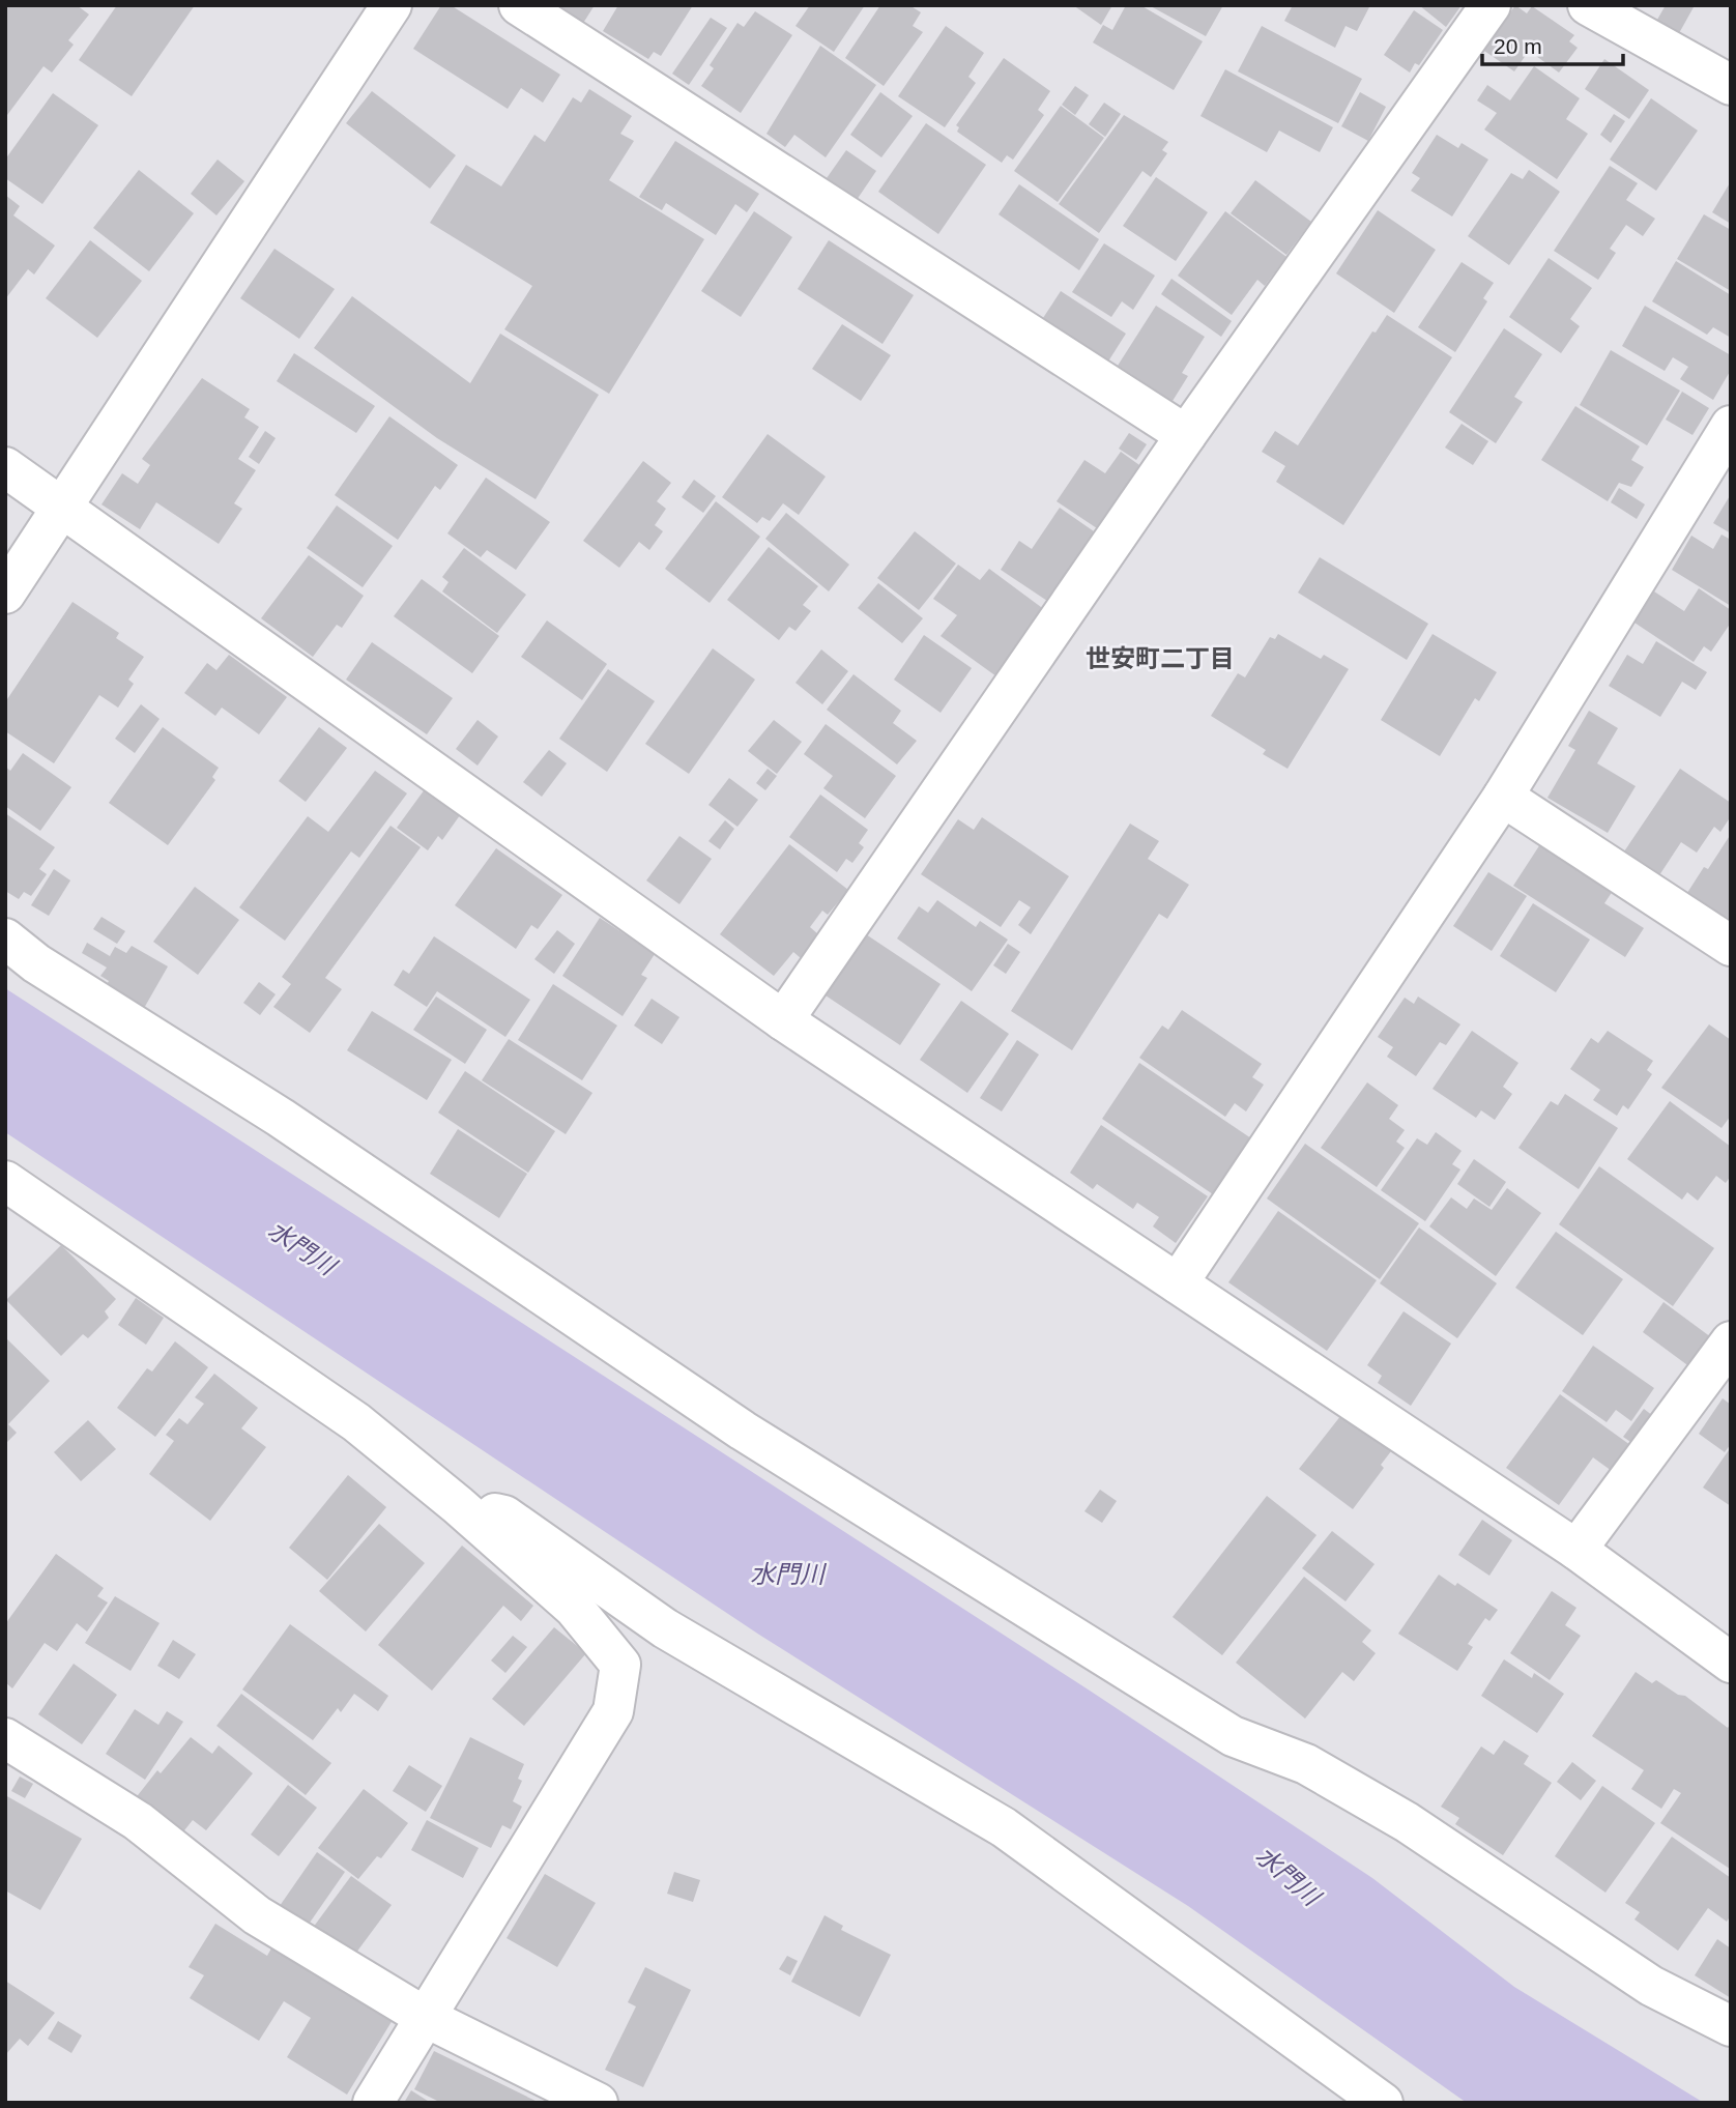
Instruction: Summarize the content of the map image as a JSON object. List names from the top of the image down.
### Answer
{
  "districts": ["世安町二丁目"],
  "water": ["水門川"],
  "scale_bar": "20 m"
}
